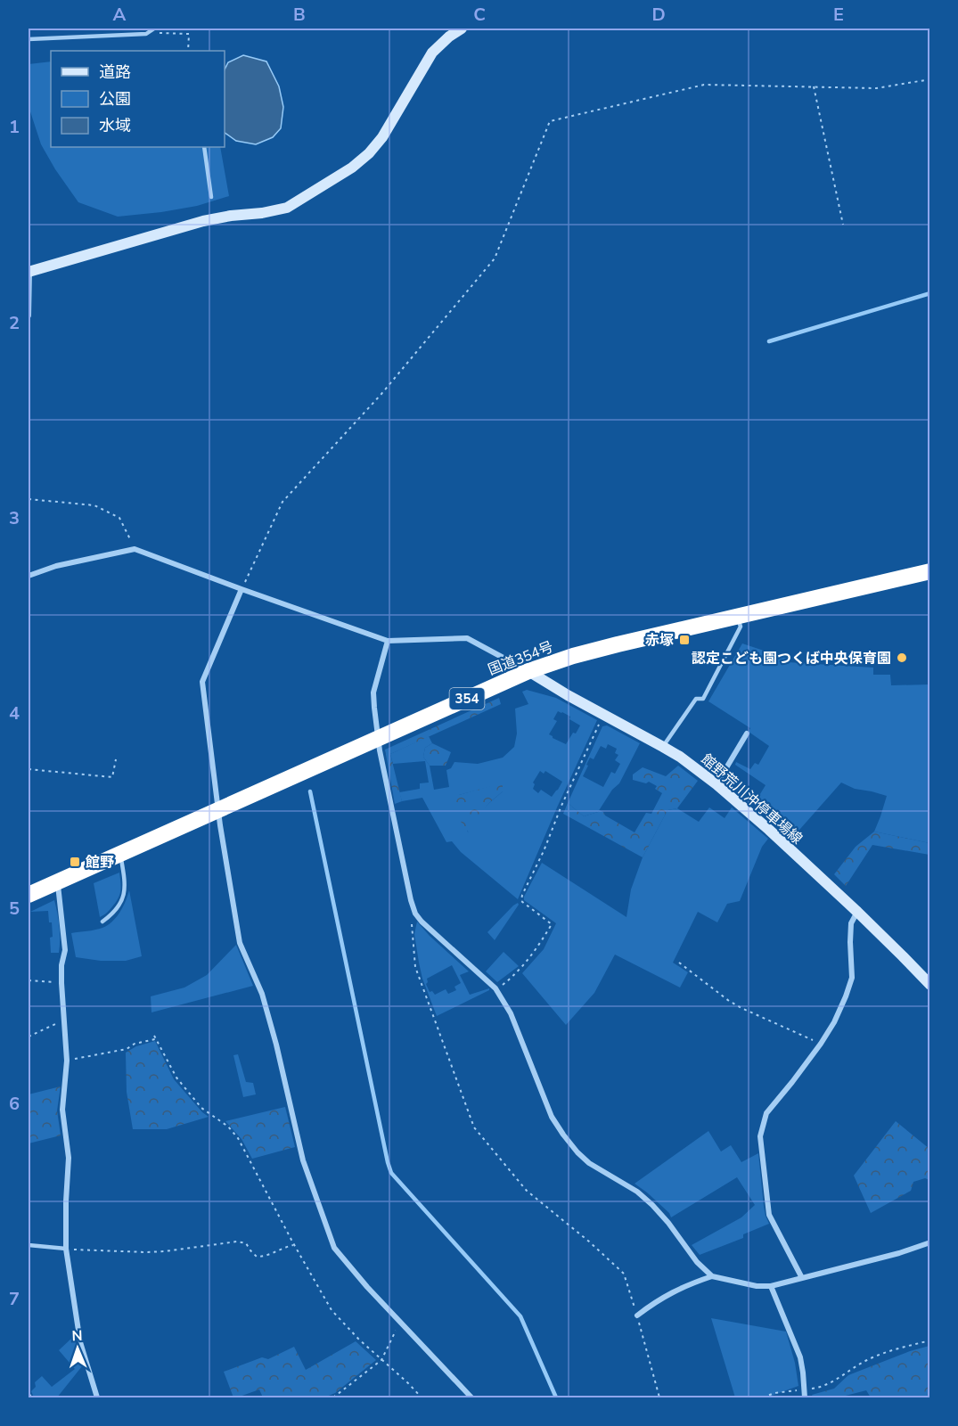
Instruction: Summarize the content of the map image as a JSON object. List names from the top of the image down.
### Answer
{
  "streets": {
    "highway": ["国道354号", "354"],
    "street": ["館野荒川沖停車場線"]
  },
  "crossings": [
    ["国道354号", "館野荒川沖停車場線"]
  ],
  "places": {
    "transit": ["赤塚", "館野"],
    "other": ["認定こども園つくば中央保育園"]
  },
  "legend": ["道路", "公園", "水域"],
  "north": "top",
  "grid": {
    "columns": [
      "A",
      "B",
      "C",
      "D",
      "E"
    ],
    "rows": [
      "1",
      "2",
      "3",
      "4",
      "5",
      "6",
      "7"
    ]
  }
}
